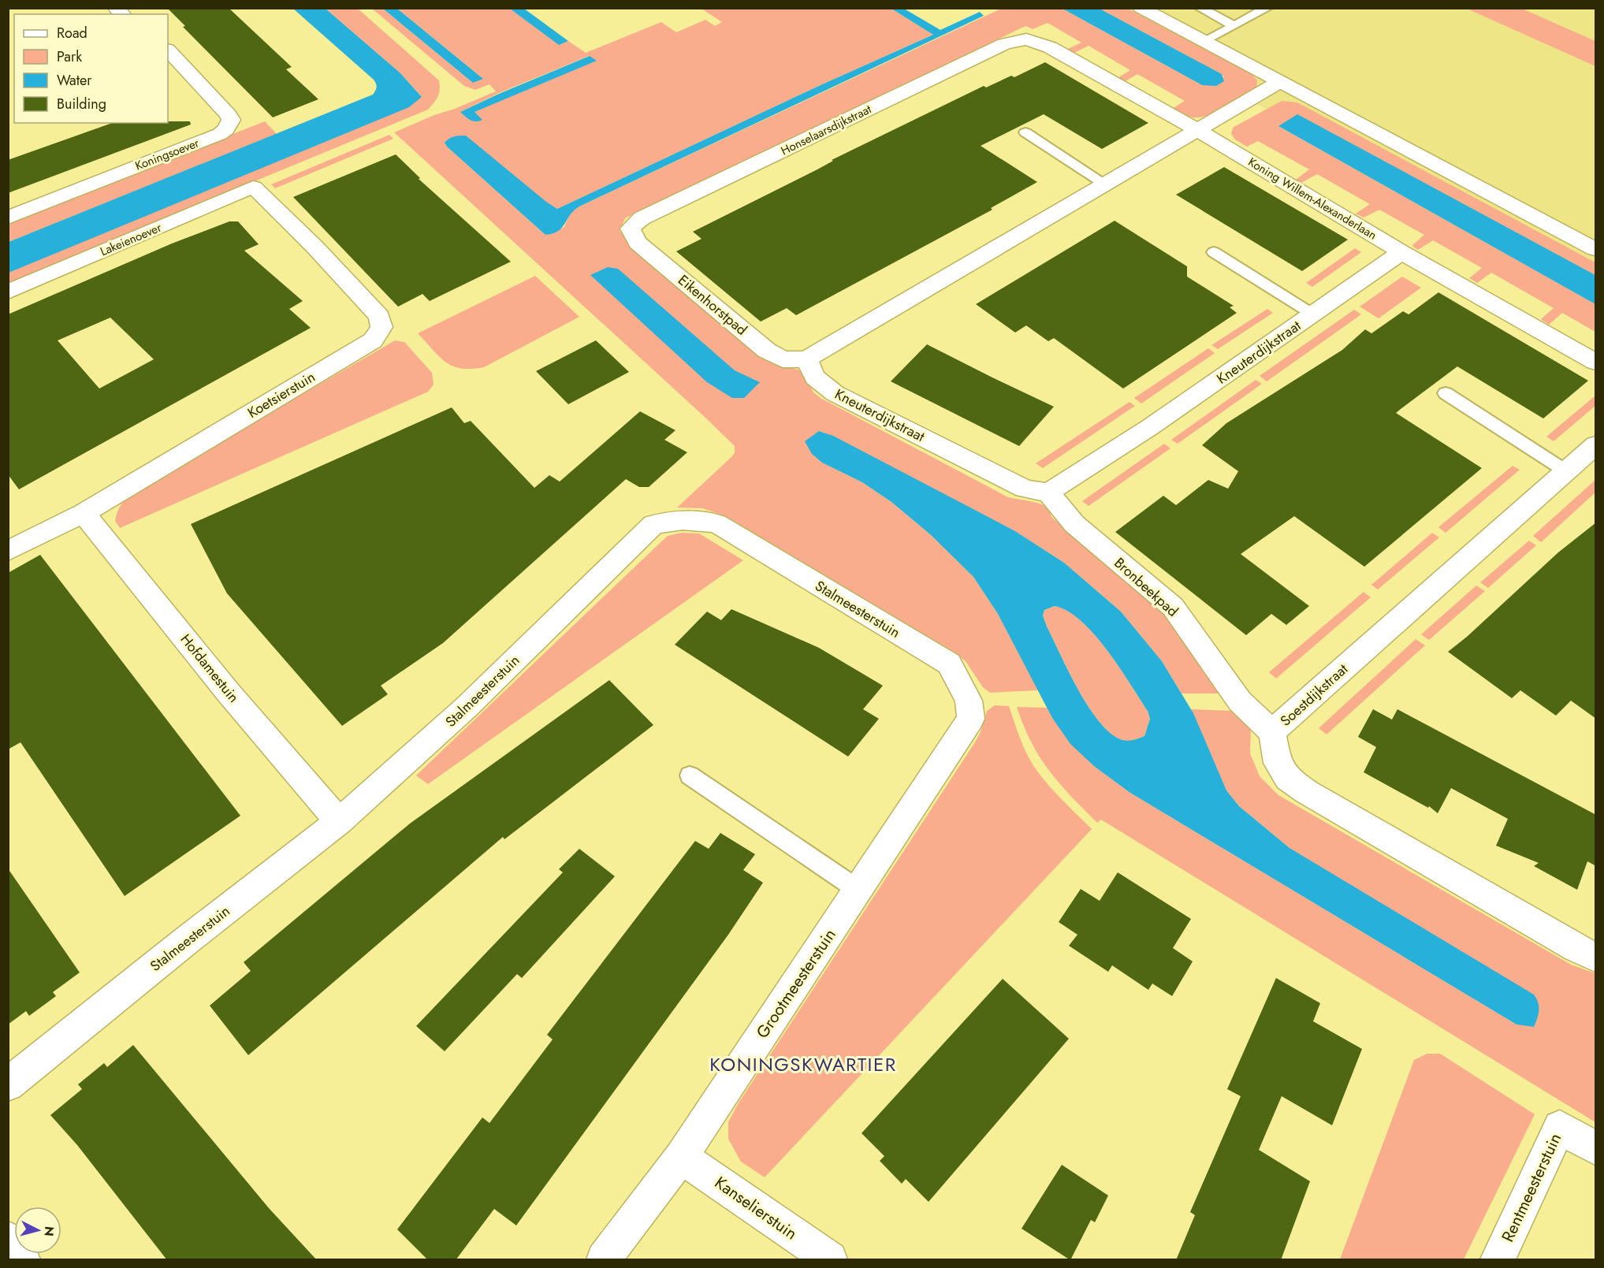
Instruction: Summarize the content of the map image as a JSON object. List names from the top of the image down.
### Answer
{
  "streets": {
    "street": [
      "Honselaarsdijkstraat",
      "Koningsoever",
      "Koning Willem-Alexanderlaan",
      "Lakeienoever",
      "Eikenhorstpad",
      "Kneuterdijkstraat",
      "Koetsierstuin",
      "Bronbeekpad",
      "Stalmeesterstuin",
      "Hofdamestuin",
      "Soestdijkstraat",
      "Grootmeesterstuin",
      "Rentmeesterstuin",
      "Kanselierstuin"
    ]
  },
  "crossings": [
    ["Honselaarsdijkstraat", "Koning Willem-Alexanderlaan"],
    ["Honselaarsdijkstraat", "Eikenhorstpad"],
    ["Koning Willem-Alexanderlaan", "Kneuterdijkstraat"],
    ["Lakeienoever", "Koetsierstuin"],
    ["Eikenhorstpad", "Kneuterdijkstraat"],
    ["Kneuterdijkstraat", "Bronbeekpad"],
    ["Koetsierstuin", "Hofdamestuin"],
    ["Bronbeekpad", "Soestdijkstraat"],
    ["Stalmeesterstuin", "Hofdamestuin"],
    ["Stalmeesterstuin", "Grootmeesterstuin"],
    ["Grootmeesterstuin", "Kanselierstuin"]
  ],
  "districts": ["KONINGSKWARTIER"],
  "legend": [
    "Road",
    "Park",
    "Water",
    "Building"
  ],
  "north": "right"
}
